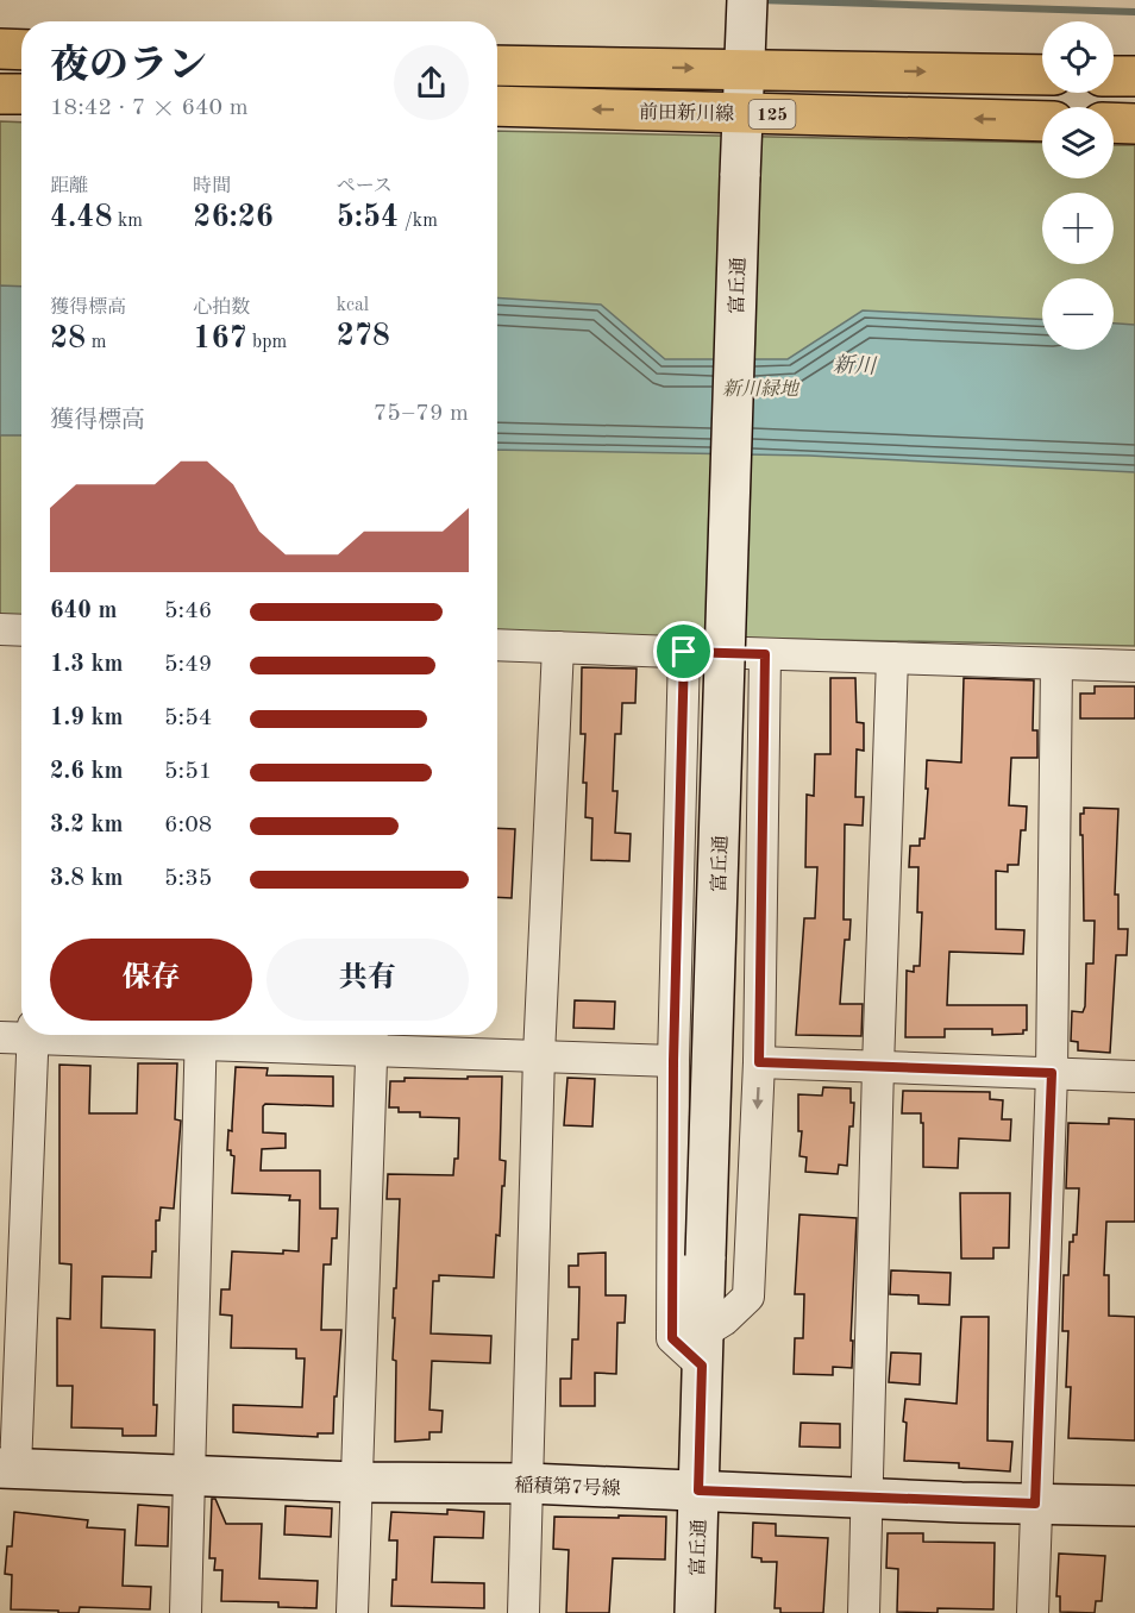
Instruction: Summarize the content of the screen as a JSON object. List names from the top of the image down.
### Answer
{
  "streets": {
    "main road": ["前田新川線", "125"],
    "street": ["富丘通", "稲積第7号線"]
  },
  "crossings": [
    ["前田新川線", "富丘通"],
    ["富丘通", "稲積第7号線"]
  ],
  "water": ["新川"],
  "parks": ["新川緑地"],
  "page": {
    "map_buttons": ["+", "−"],
    "heading": ["夜のラン", "18:42 · 7 × 640 m"],
    "stats": [
      ["距離", "4.48 km"],
      ["時間", "26:26"],
      ["ペース", "5:54 /km"],
      ["獲得標高", "28 m"],
      ["心拍数", "167 bpm"],
      ["kcal", "278"]
    ],
    "chart": ["獲得標高", "75–79 m"],
    "list": [
      {
        "name": "640 m",
        "note": "5:46"
      },
      {
        "name": "1.3 km",
        "note": "5:49"
      },
      {
        "name": "1.9 km",
        "note": "5:54"
      },
      {
        "name": "2.6 km",
        "note": "5:51"
      },
      {
        "name": "3.2 km",
        "note": "6:08"
      },
      {
        "name": "3.8 km",
        "note": "5:35"
      }
    ],
    "buttons": ["保存", "共有"]
  }
}
